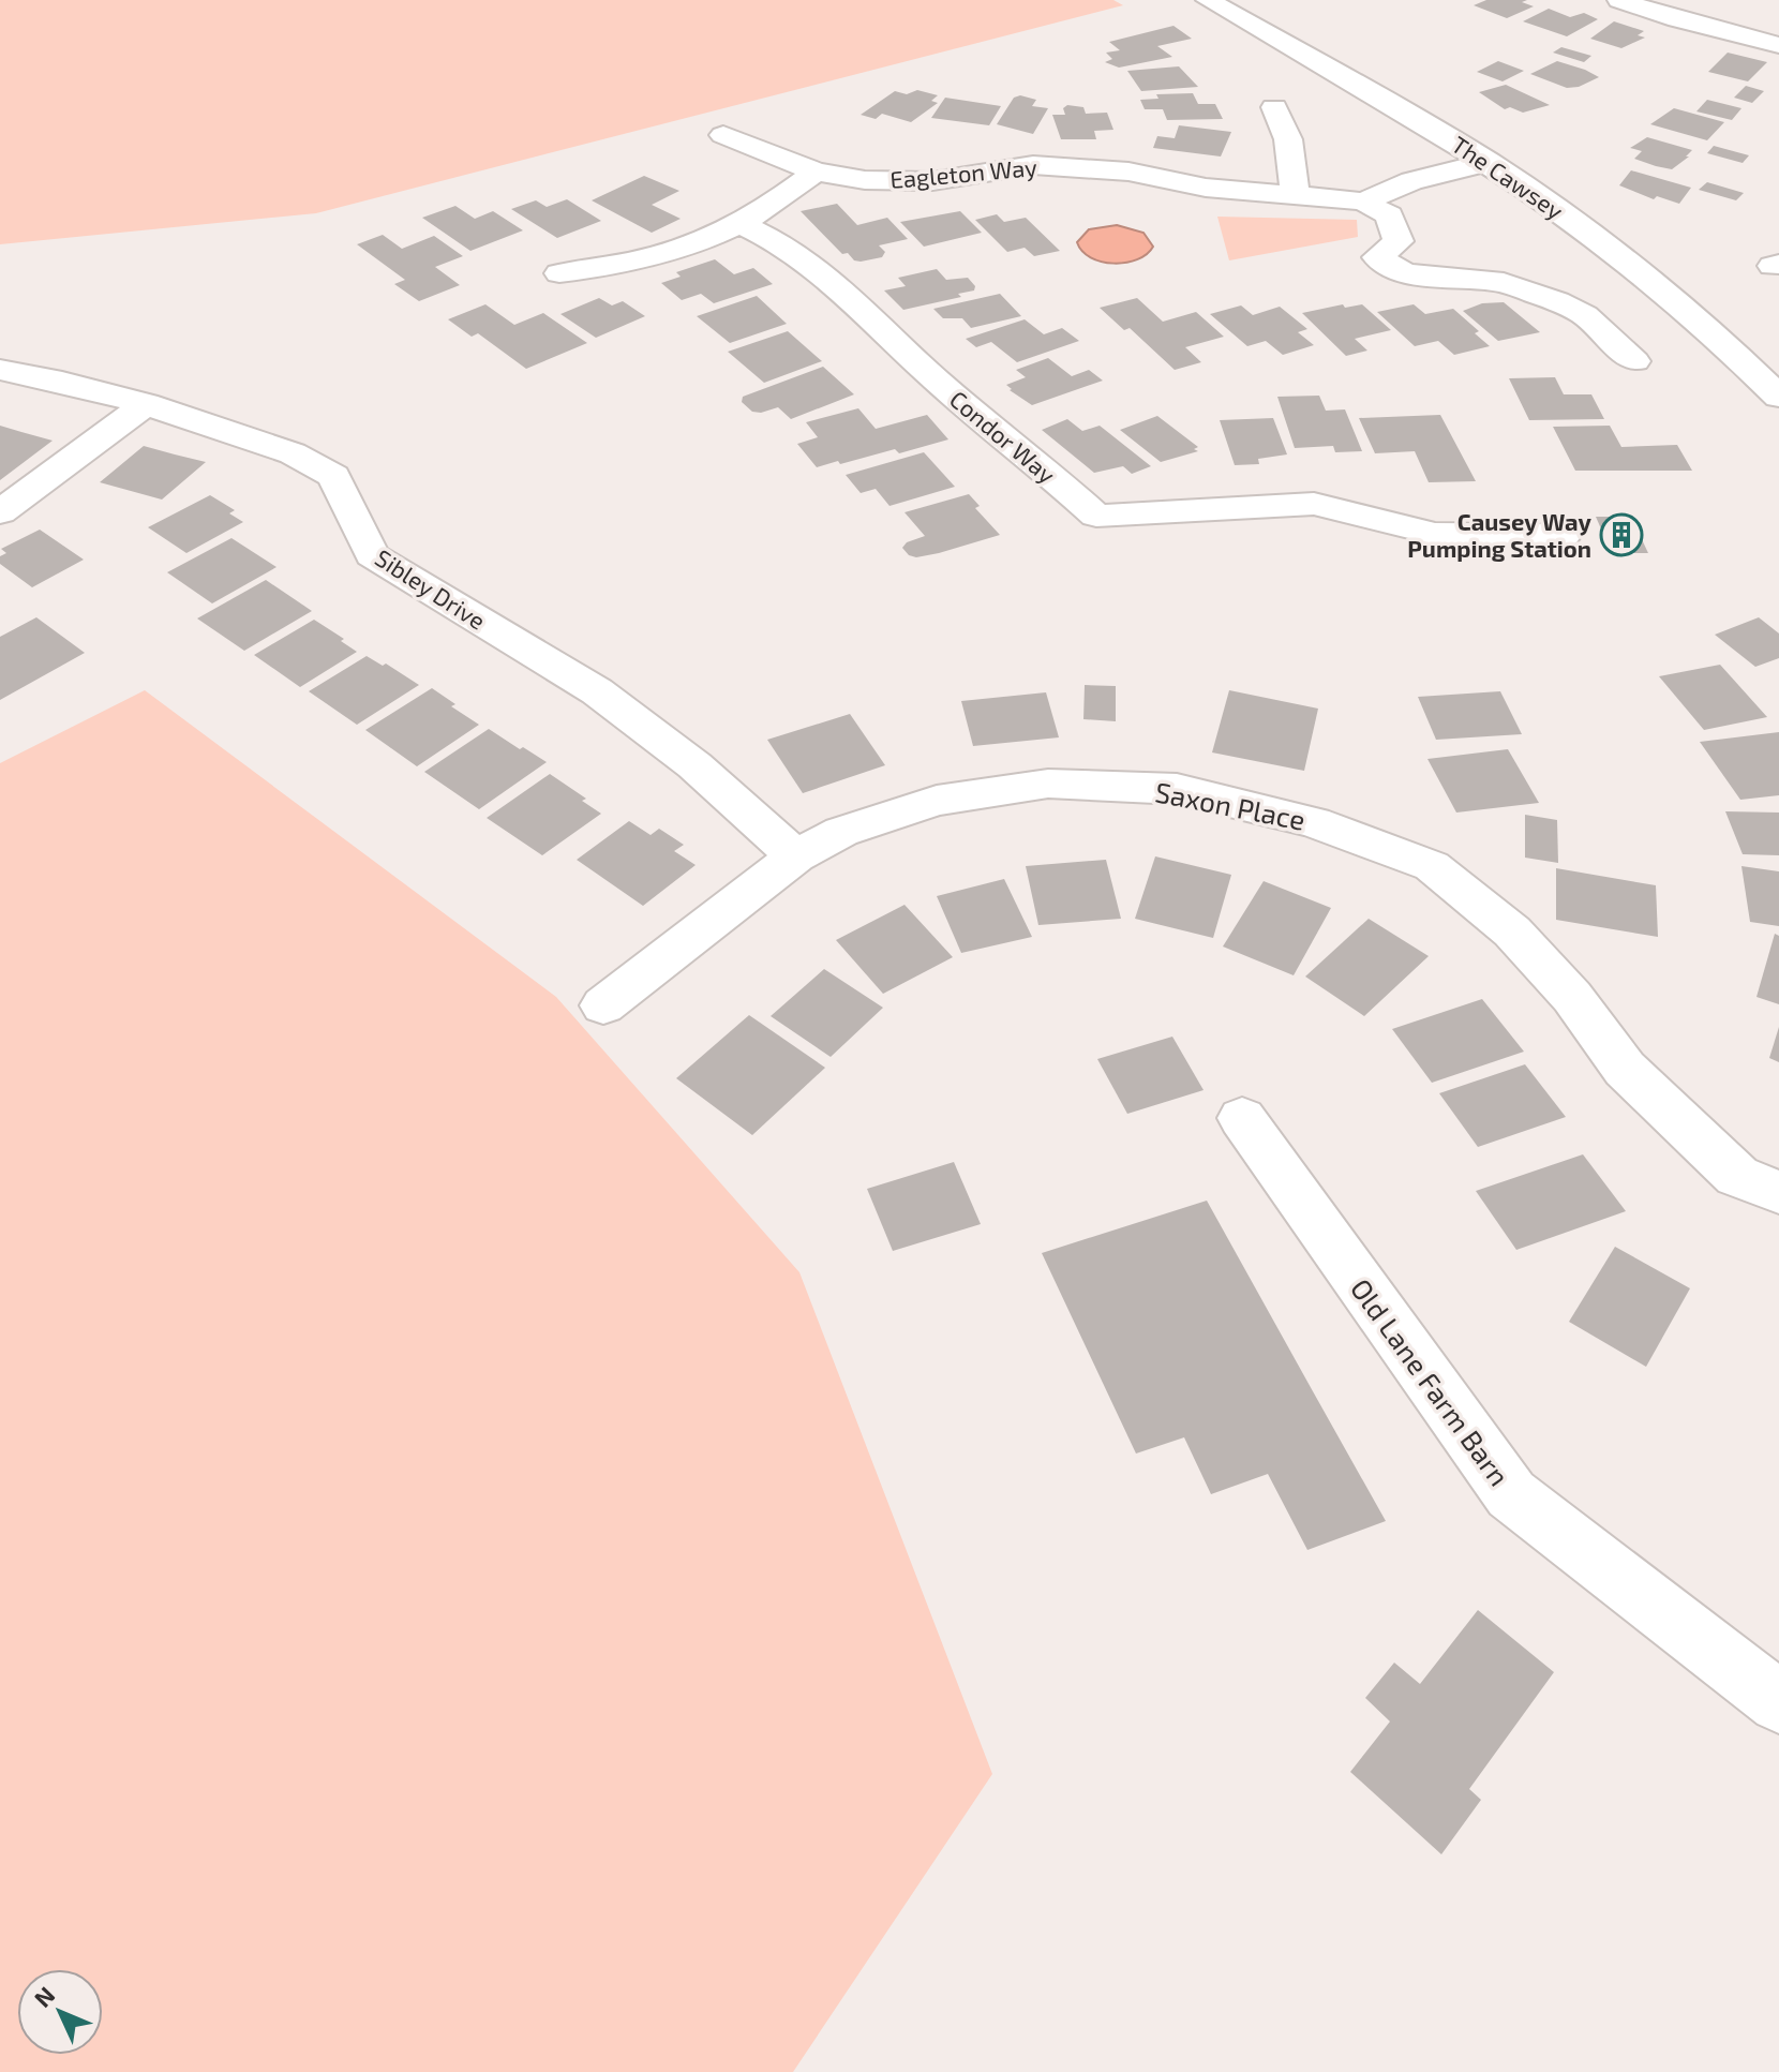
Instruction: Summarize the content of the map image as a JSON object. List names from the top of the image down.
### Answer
{
  "streets": {
    "street": [
      "Eagleton Way",
      "The Cawsey",
      "Condor Way",
      "Sibley Drive",
      "Saxon Place",
      "Old Lane Farm Barn"
    ]
  },
  "crossings": [
    ["Eagleton Way", "The Cawsey"],
    ["Sibley Drive", "Saxon Place"]
  ],
  "places": {
    "building": ["Causey Way Pumping Station"]
  },
  "north": "top left"
}
